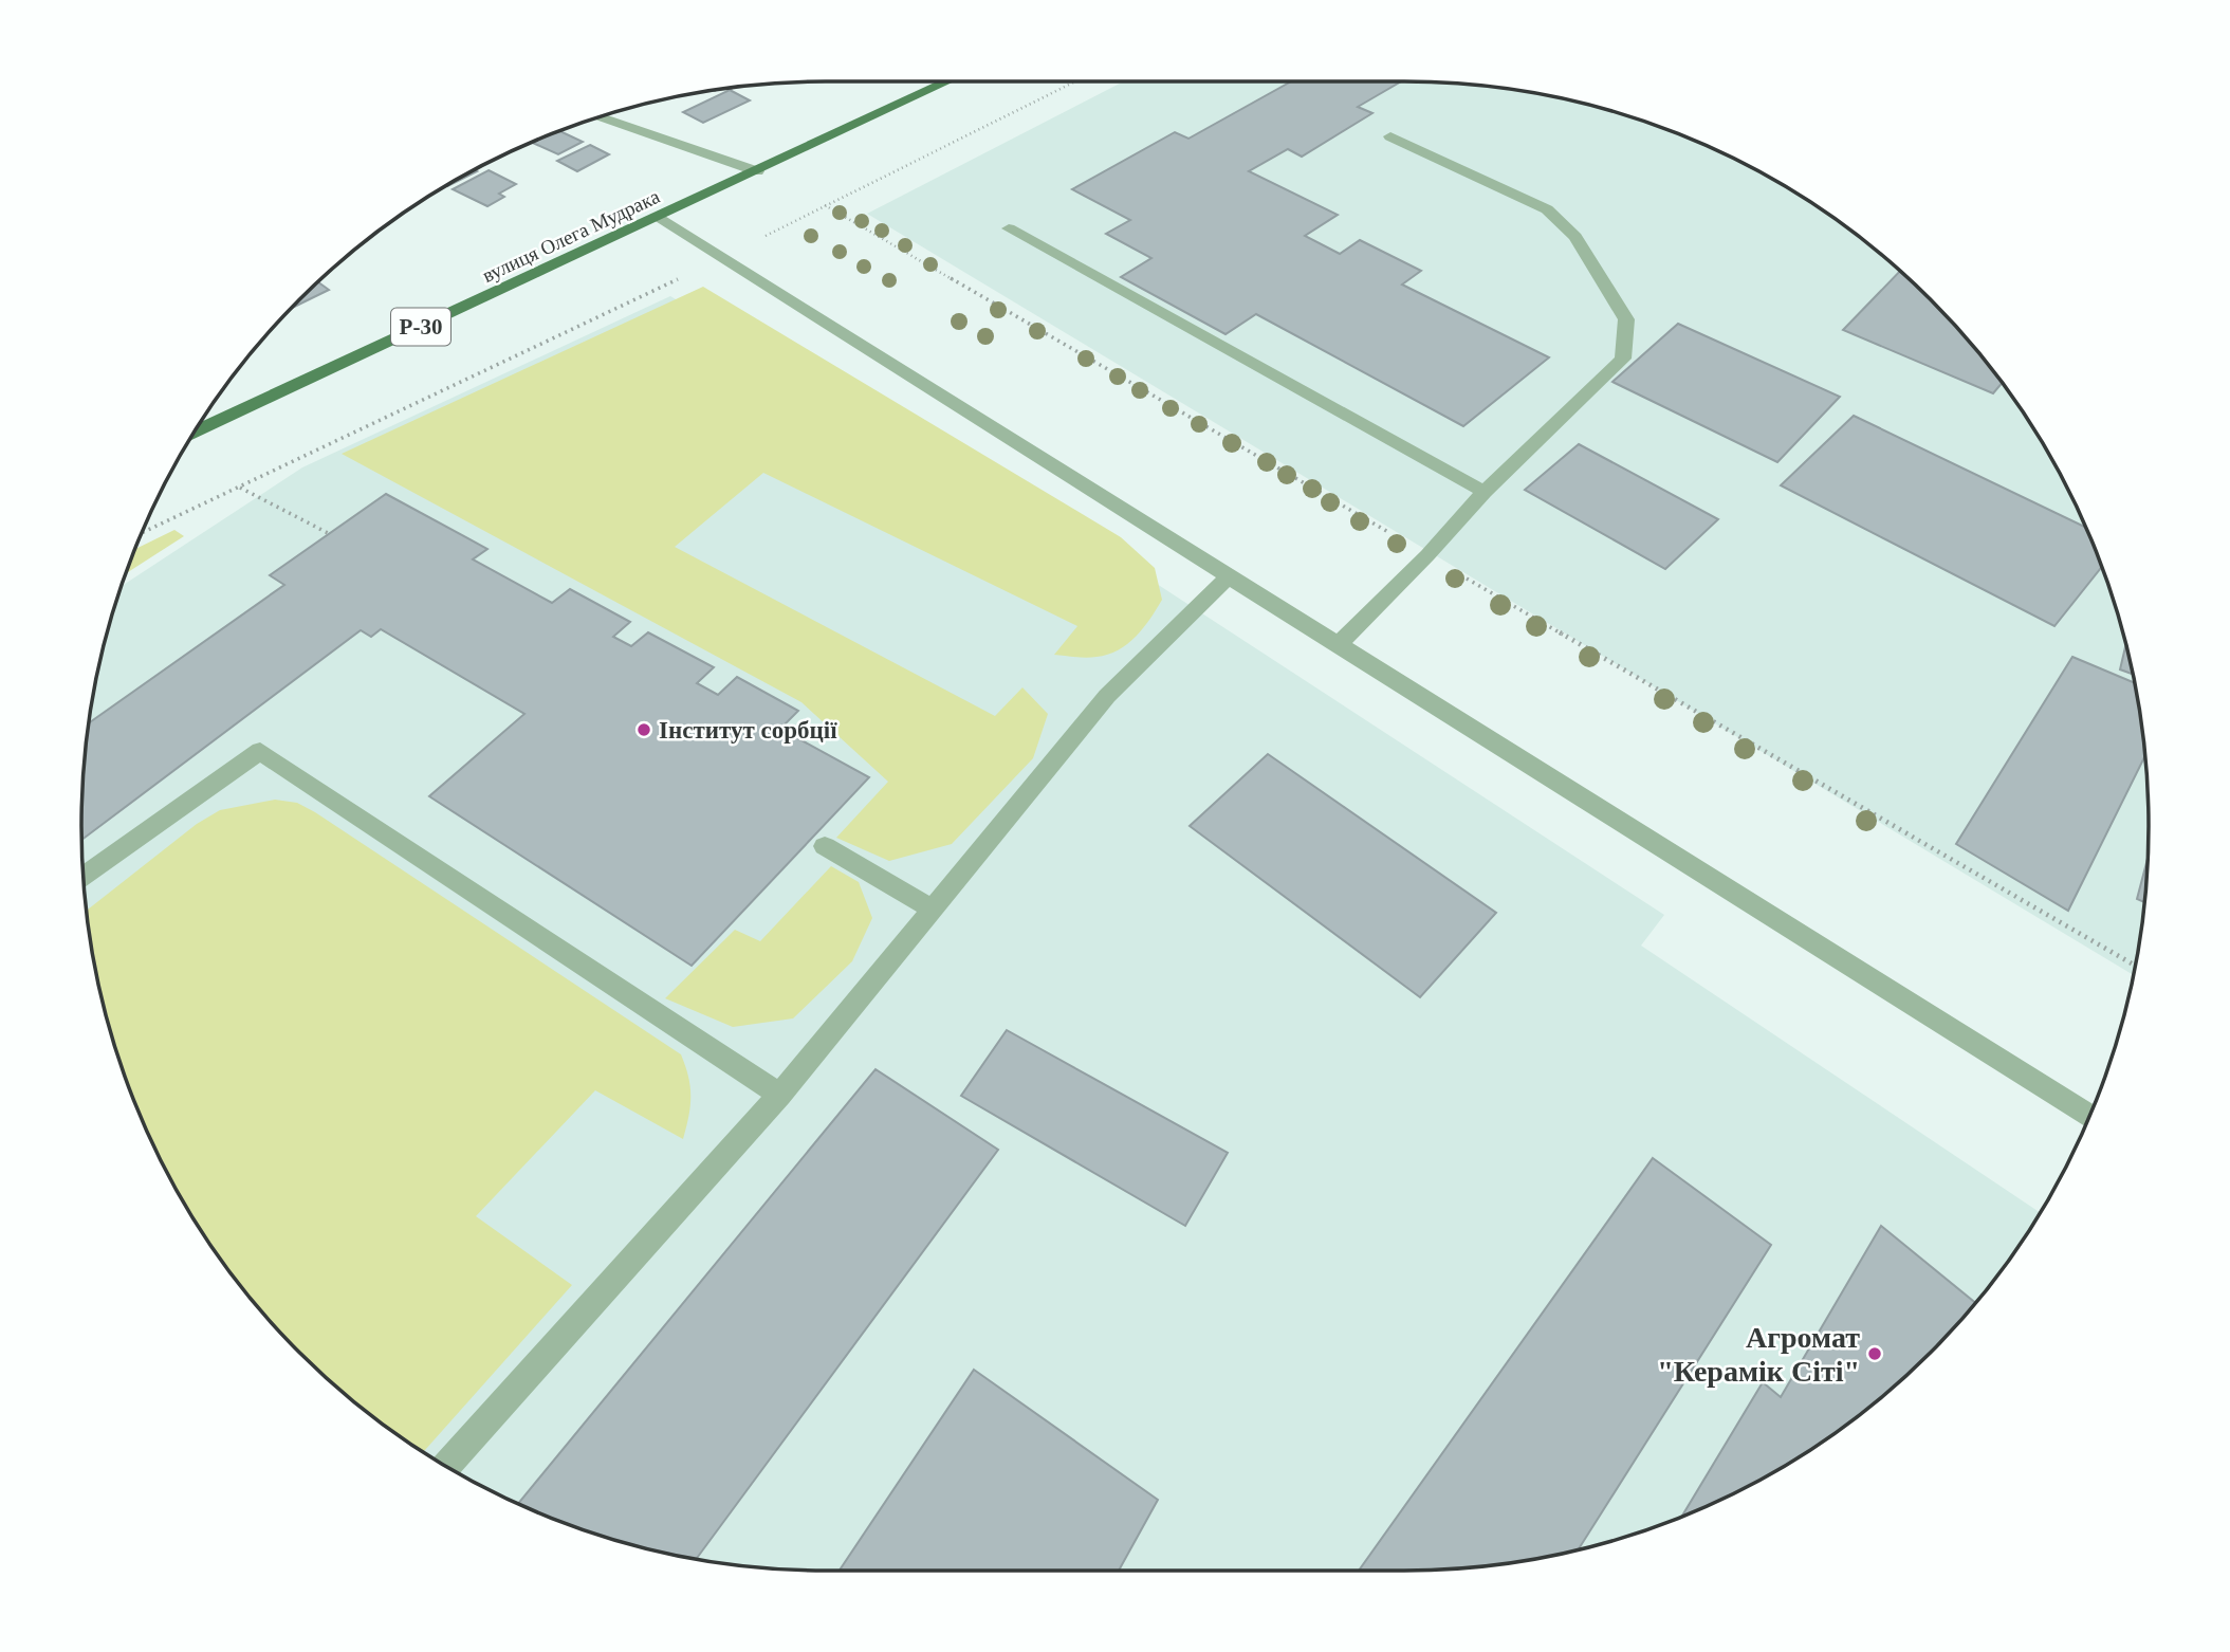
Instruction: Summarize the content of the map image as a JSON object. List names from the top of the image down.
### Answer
{
  "streets": {
    "main road": ["вулиця Олега Мудрака", "Р-30"]
  },
  "places": ["Інститут сорбції", "Агромат \"Керамік Сіті\""]
}
